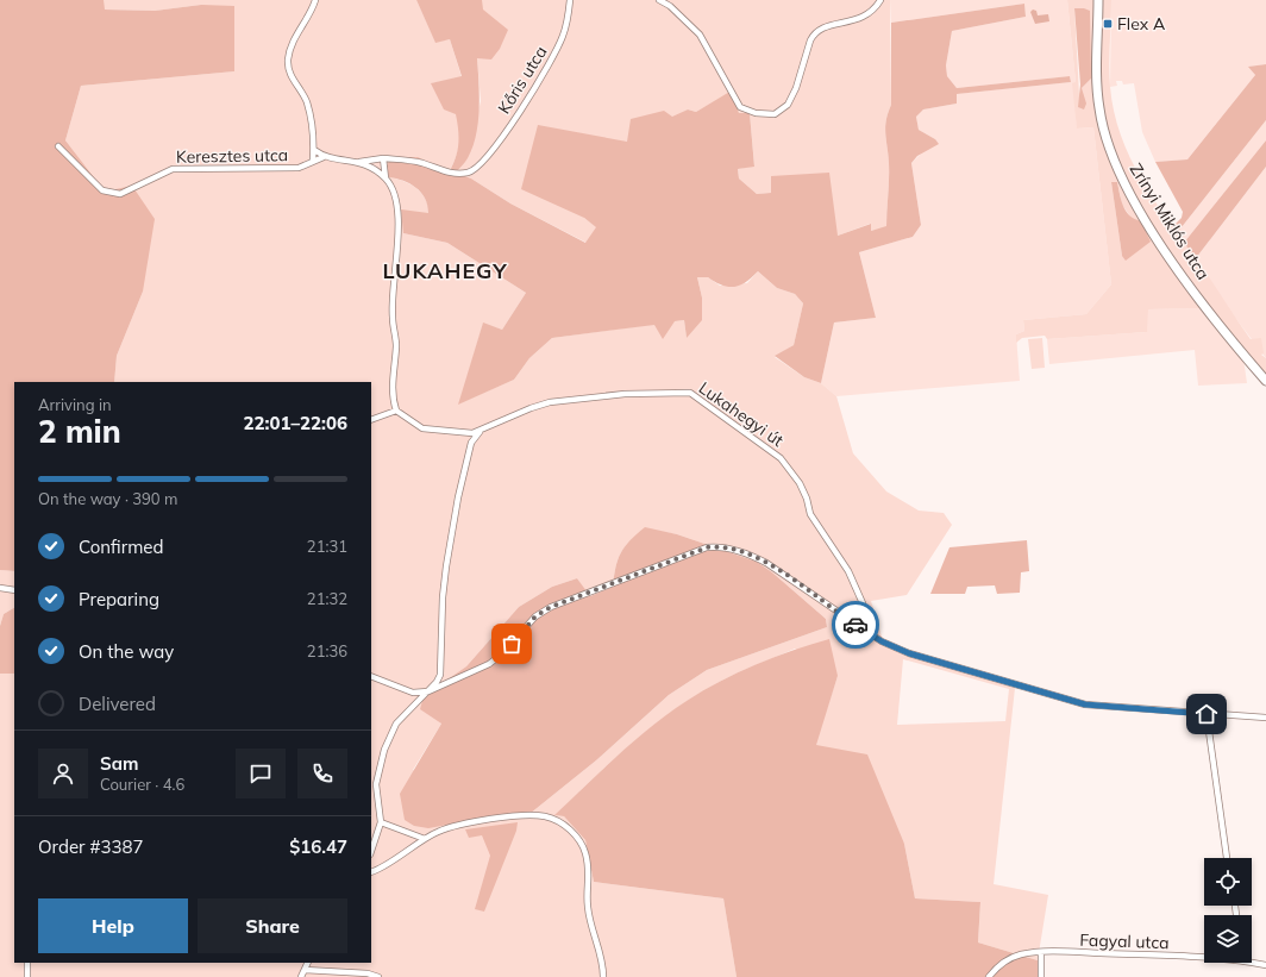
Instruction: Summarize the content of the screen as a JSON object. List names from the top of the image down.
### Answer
{
  "streets": {
    "main road": ["Zrínyi Miklós utca"],
    "street": [
      "Kőris utca",
      "Keresztes utca",
      "Lukahegyi út",
      "Fagyal utca"
    ]
  },
  "districts": ["LUKAHEGY"],
  "places": {
    "transit": ["Flex A"]
  },
  "page": {
    "heading": ["2 min", "Arriving in", "22:01–22:06"],
    "panel": [
      "Sam",
      "Courier · 4.6",
      "Order #3387",
      "$16.47"
    ],
    "bar": "On the way · 390 m",
    "list": [
      ["Confirmed", "21:31"],
      ["Preparing", "21:32"],
      ["On the way", "21:36"],
      "Delivered"
    ],
    "buttons": ["Help", "Share"]
  }
}
